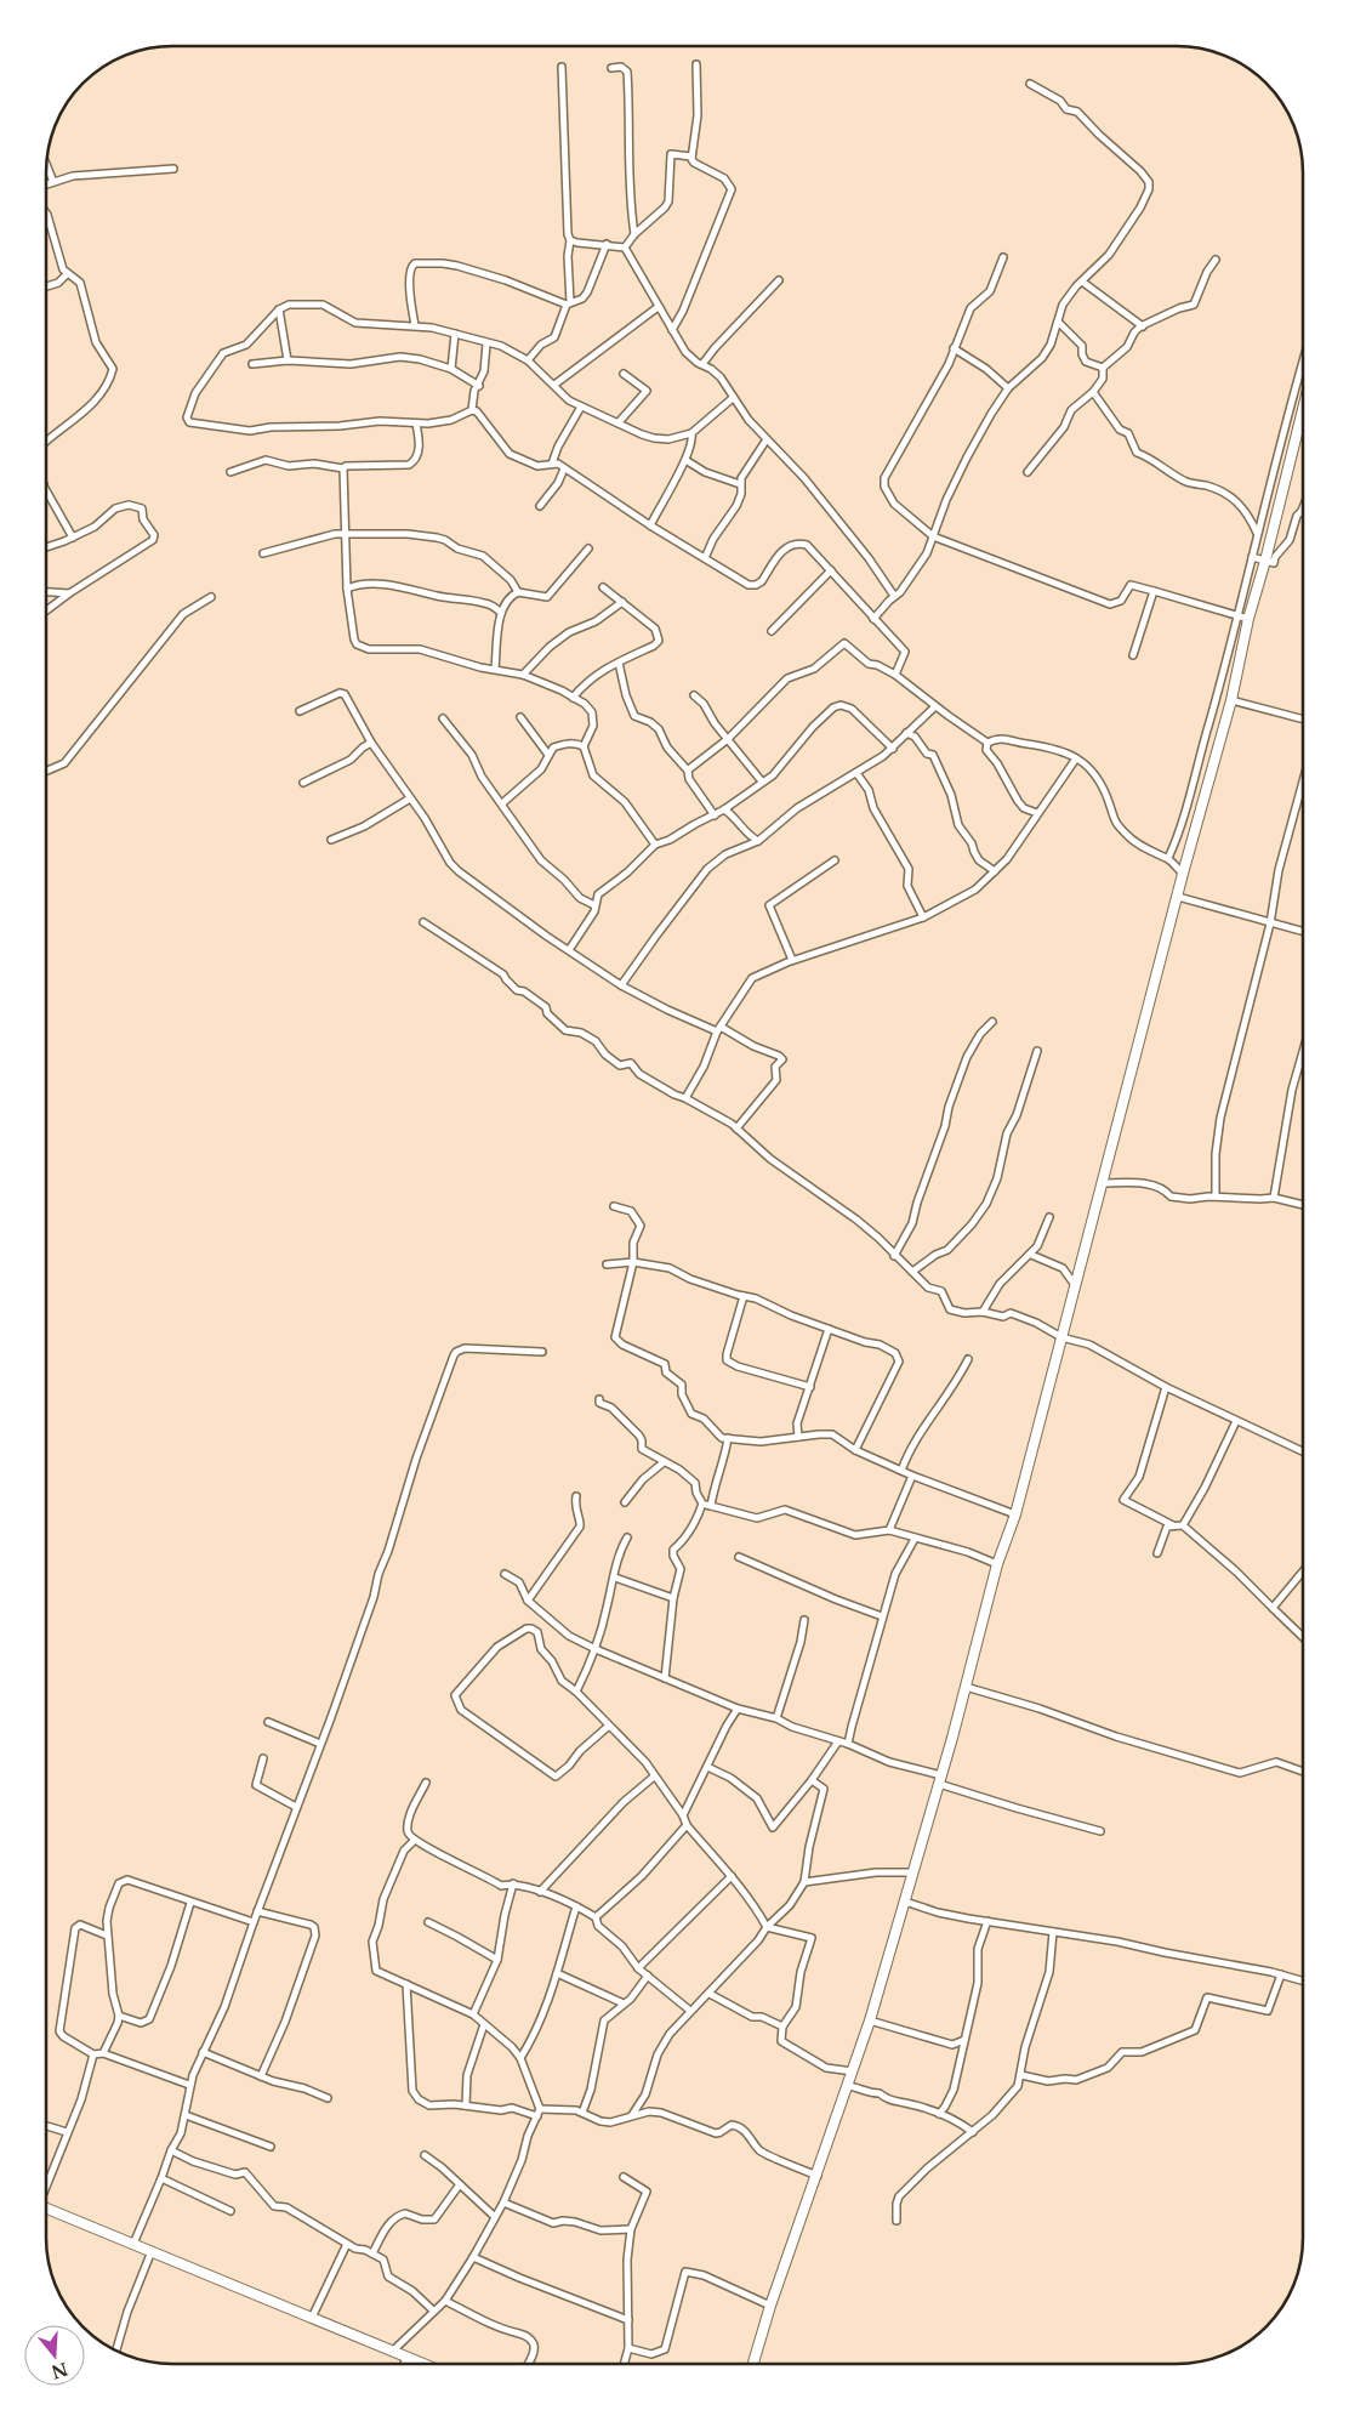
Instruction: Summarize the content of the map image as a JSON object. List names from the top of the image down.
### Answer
{
  "north": "bottom"
}
